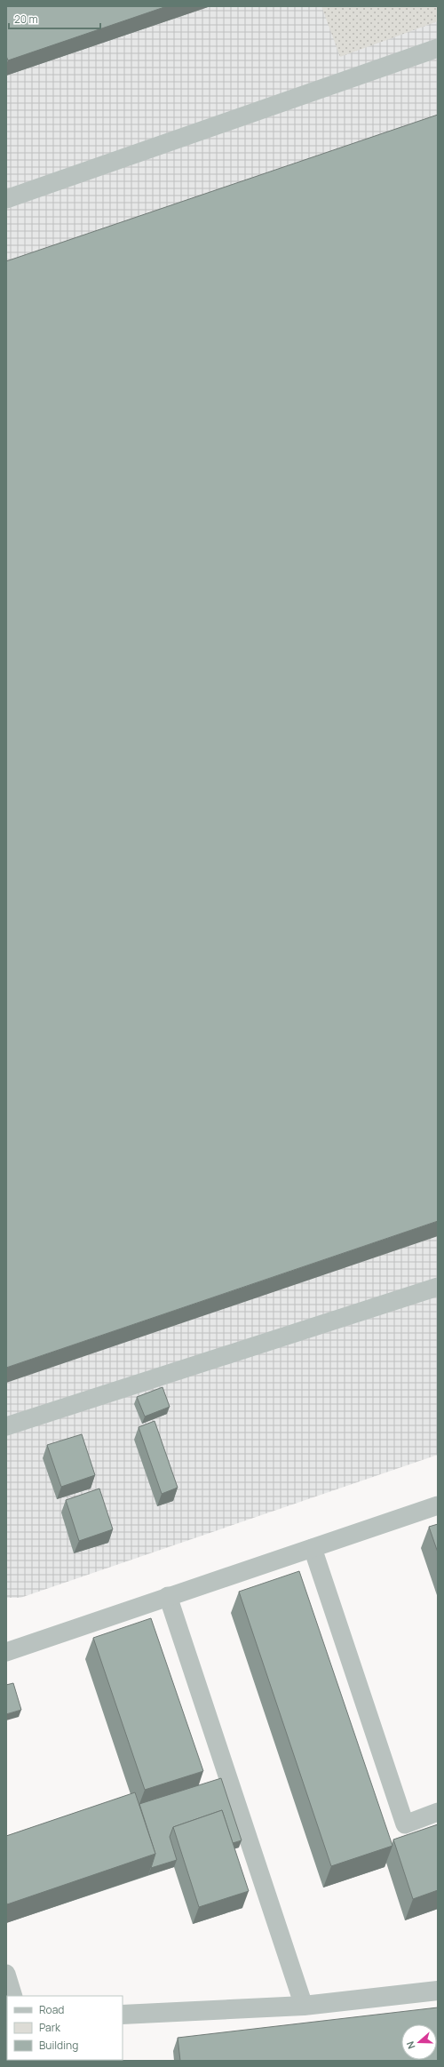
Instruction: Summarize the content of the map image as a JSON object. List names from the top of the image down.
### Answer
{
  "legend": ["Road", "Park", "Building"],
  "scale_bar": "20 m",
  "north": "left"
}
